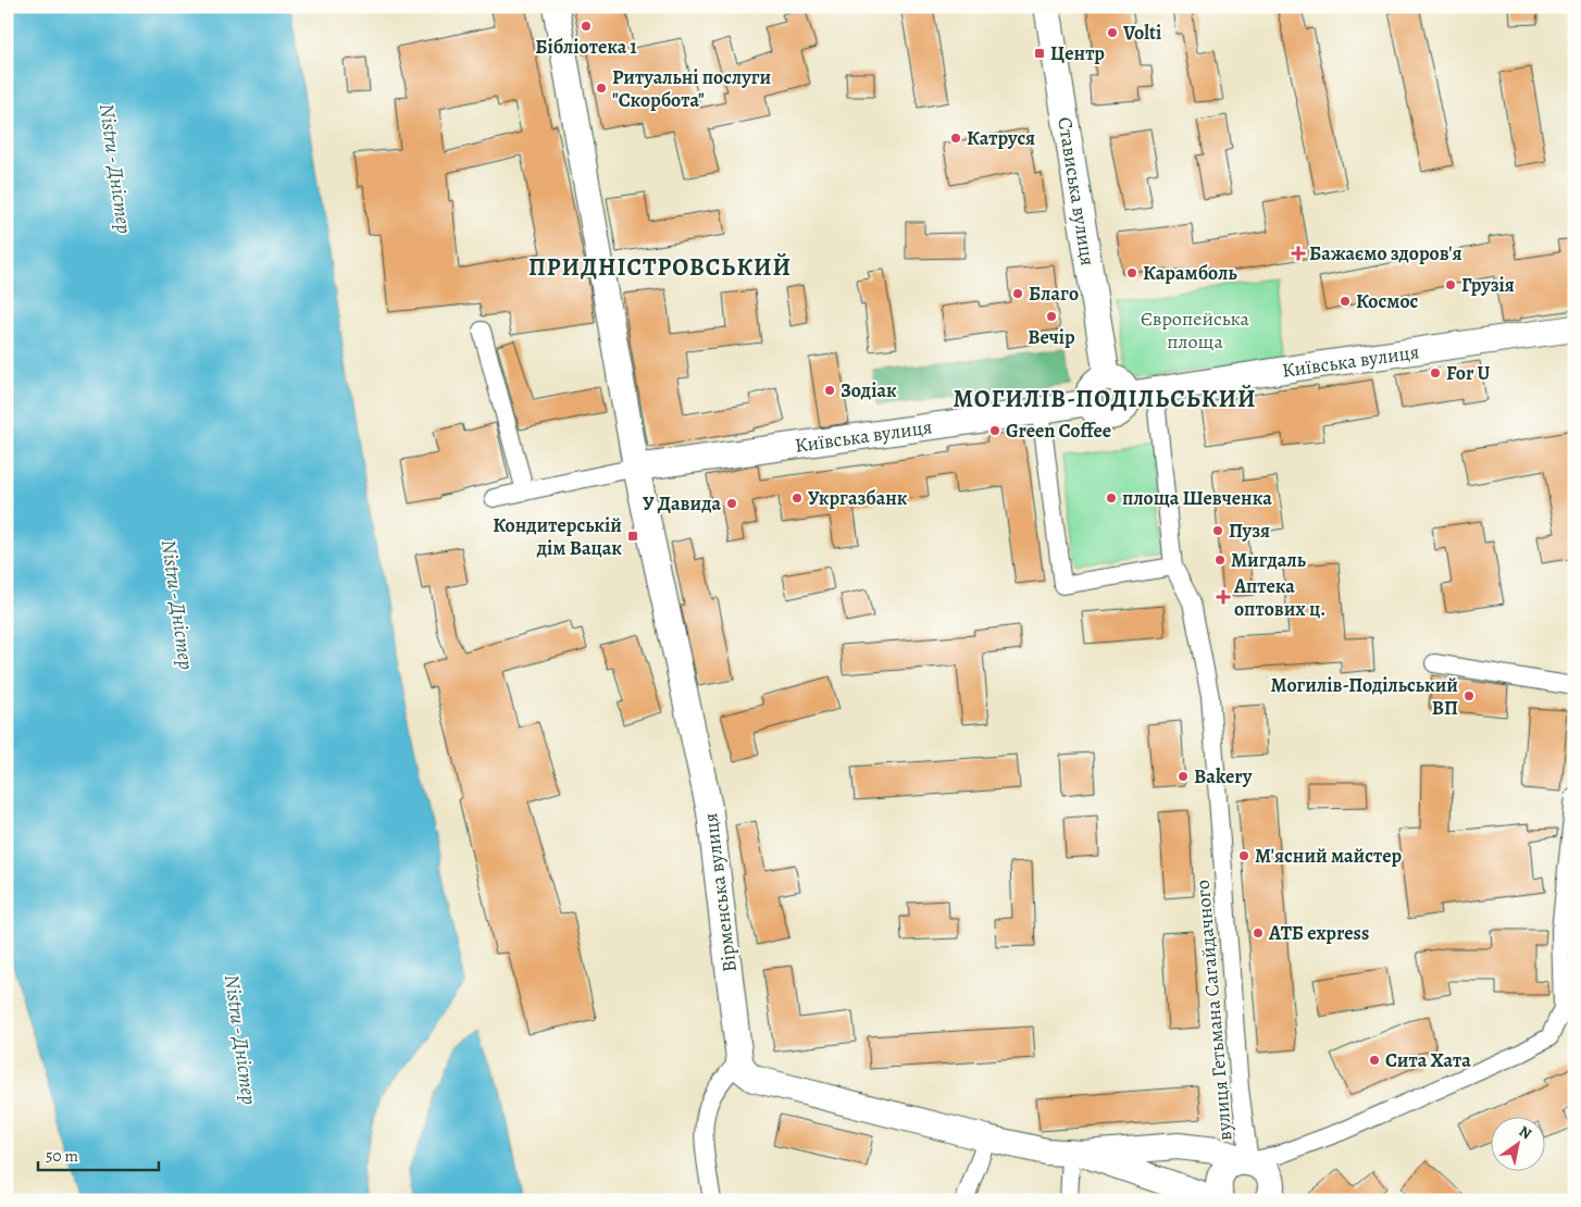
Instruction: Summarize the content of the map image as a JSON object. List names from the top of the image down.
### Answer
{
  "streets": {
    "main road": ["Стависька вулиця", "Київська вулиця", "Вірменська вулиця"],
    "street": ["вулиця Гетьмана Сагайдачного"]
  },
  "crossings": [
    ["Стависька вулиця", "Київська вулиця"],
    ["Київська вулиця", "Вірменська вулиця"],
    ["Київська вулиця", "вулиця Гетьмана Сагайдачного"]
  ],
  "districts": ["ПРИДНІСТРОВСЬКИЙ", "МОГИЛІВ-ПОДІЛЬСЬКИЙ"],
  "water": ["Nistru - Дністер"],
  "parks": ["Європейська площа"],
  "places": {
    "other": [
      "Бібліотека 1",
      "Volti",
      "Ритуальні послуги \"Скорбота\"",
      "Катруся",
      "Карамболь",
      "Грузія",
      "Благо",
      "Космос",
      "Вечір",
      "For U",
      "Зодіак",
      "Green Coffee",
      "Укргазбанк",
      "площа Шевченка",
      "У Давида",
      "Пузя",
      "Мигдаль",
      "Могилів-Подільський ВП",
      "Bakery",
      "М'ясний майстер",
      "АТБ express",
      "Сита Хата"
    ],
    "transit": ["Центр", "Кондитерській дім Вацак"],
    "health": ["Бажаємо здоров'я", "Аптека оптових ц."]
  },
  "scale_bar": "50 m",
  "north": "top right"
}
